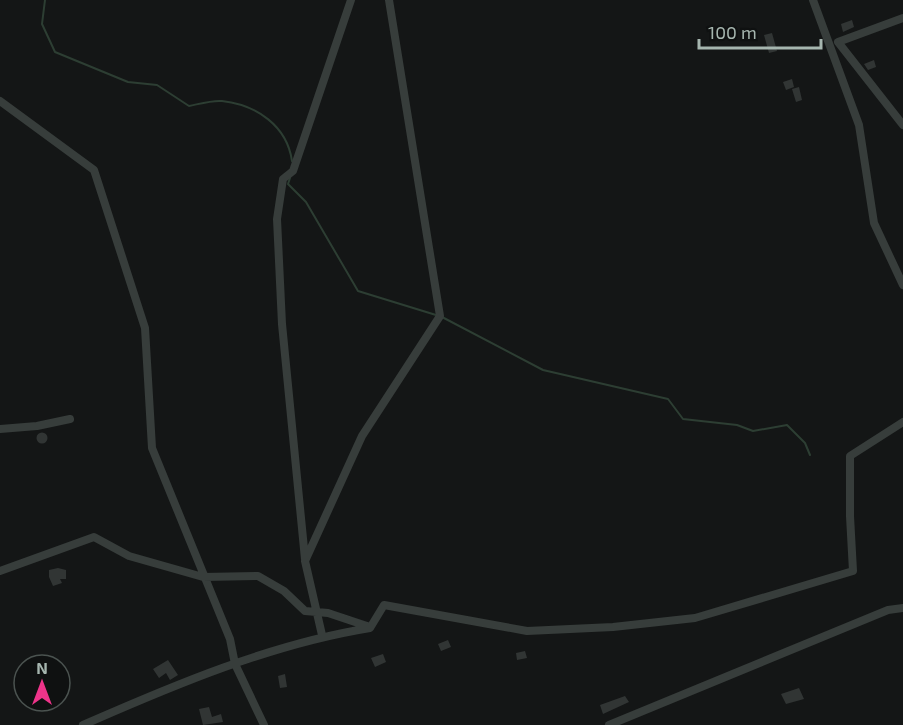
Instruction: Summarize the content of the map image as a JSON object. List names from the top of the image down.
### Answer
{
  "scale_bar": "100 m",
  "north": "top"
}
